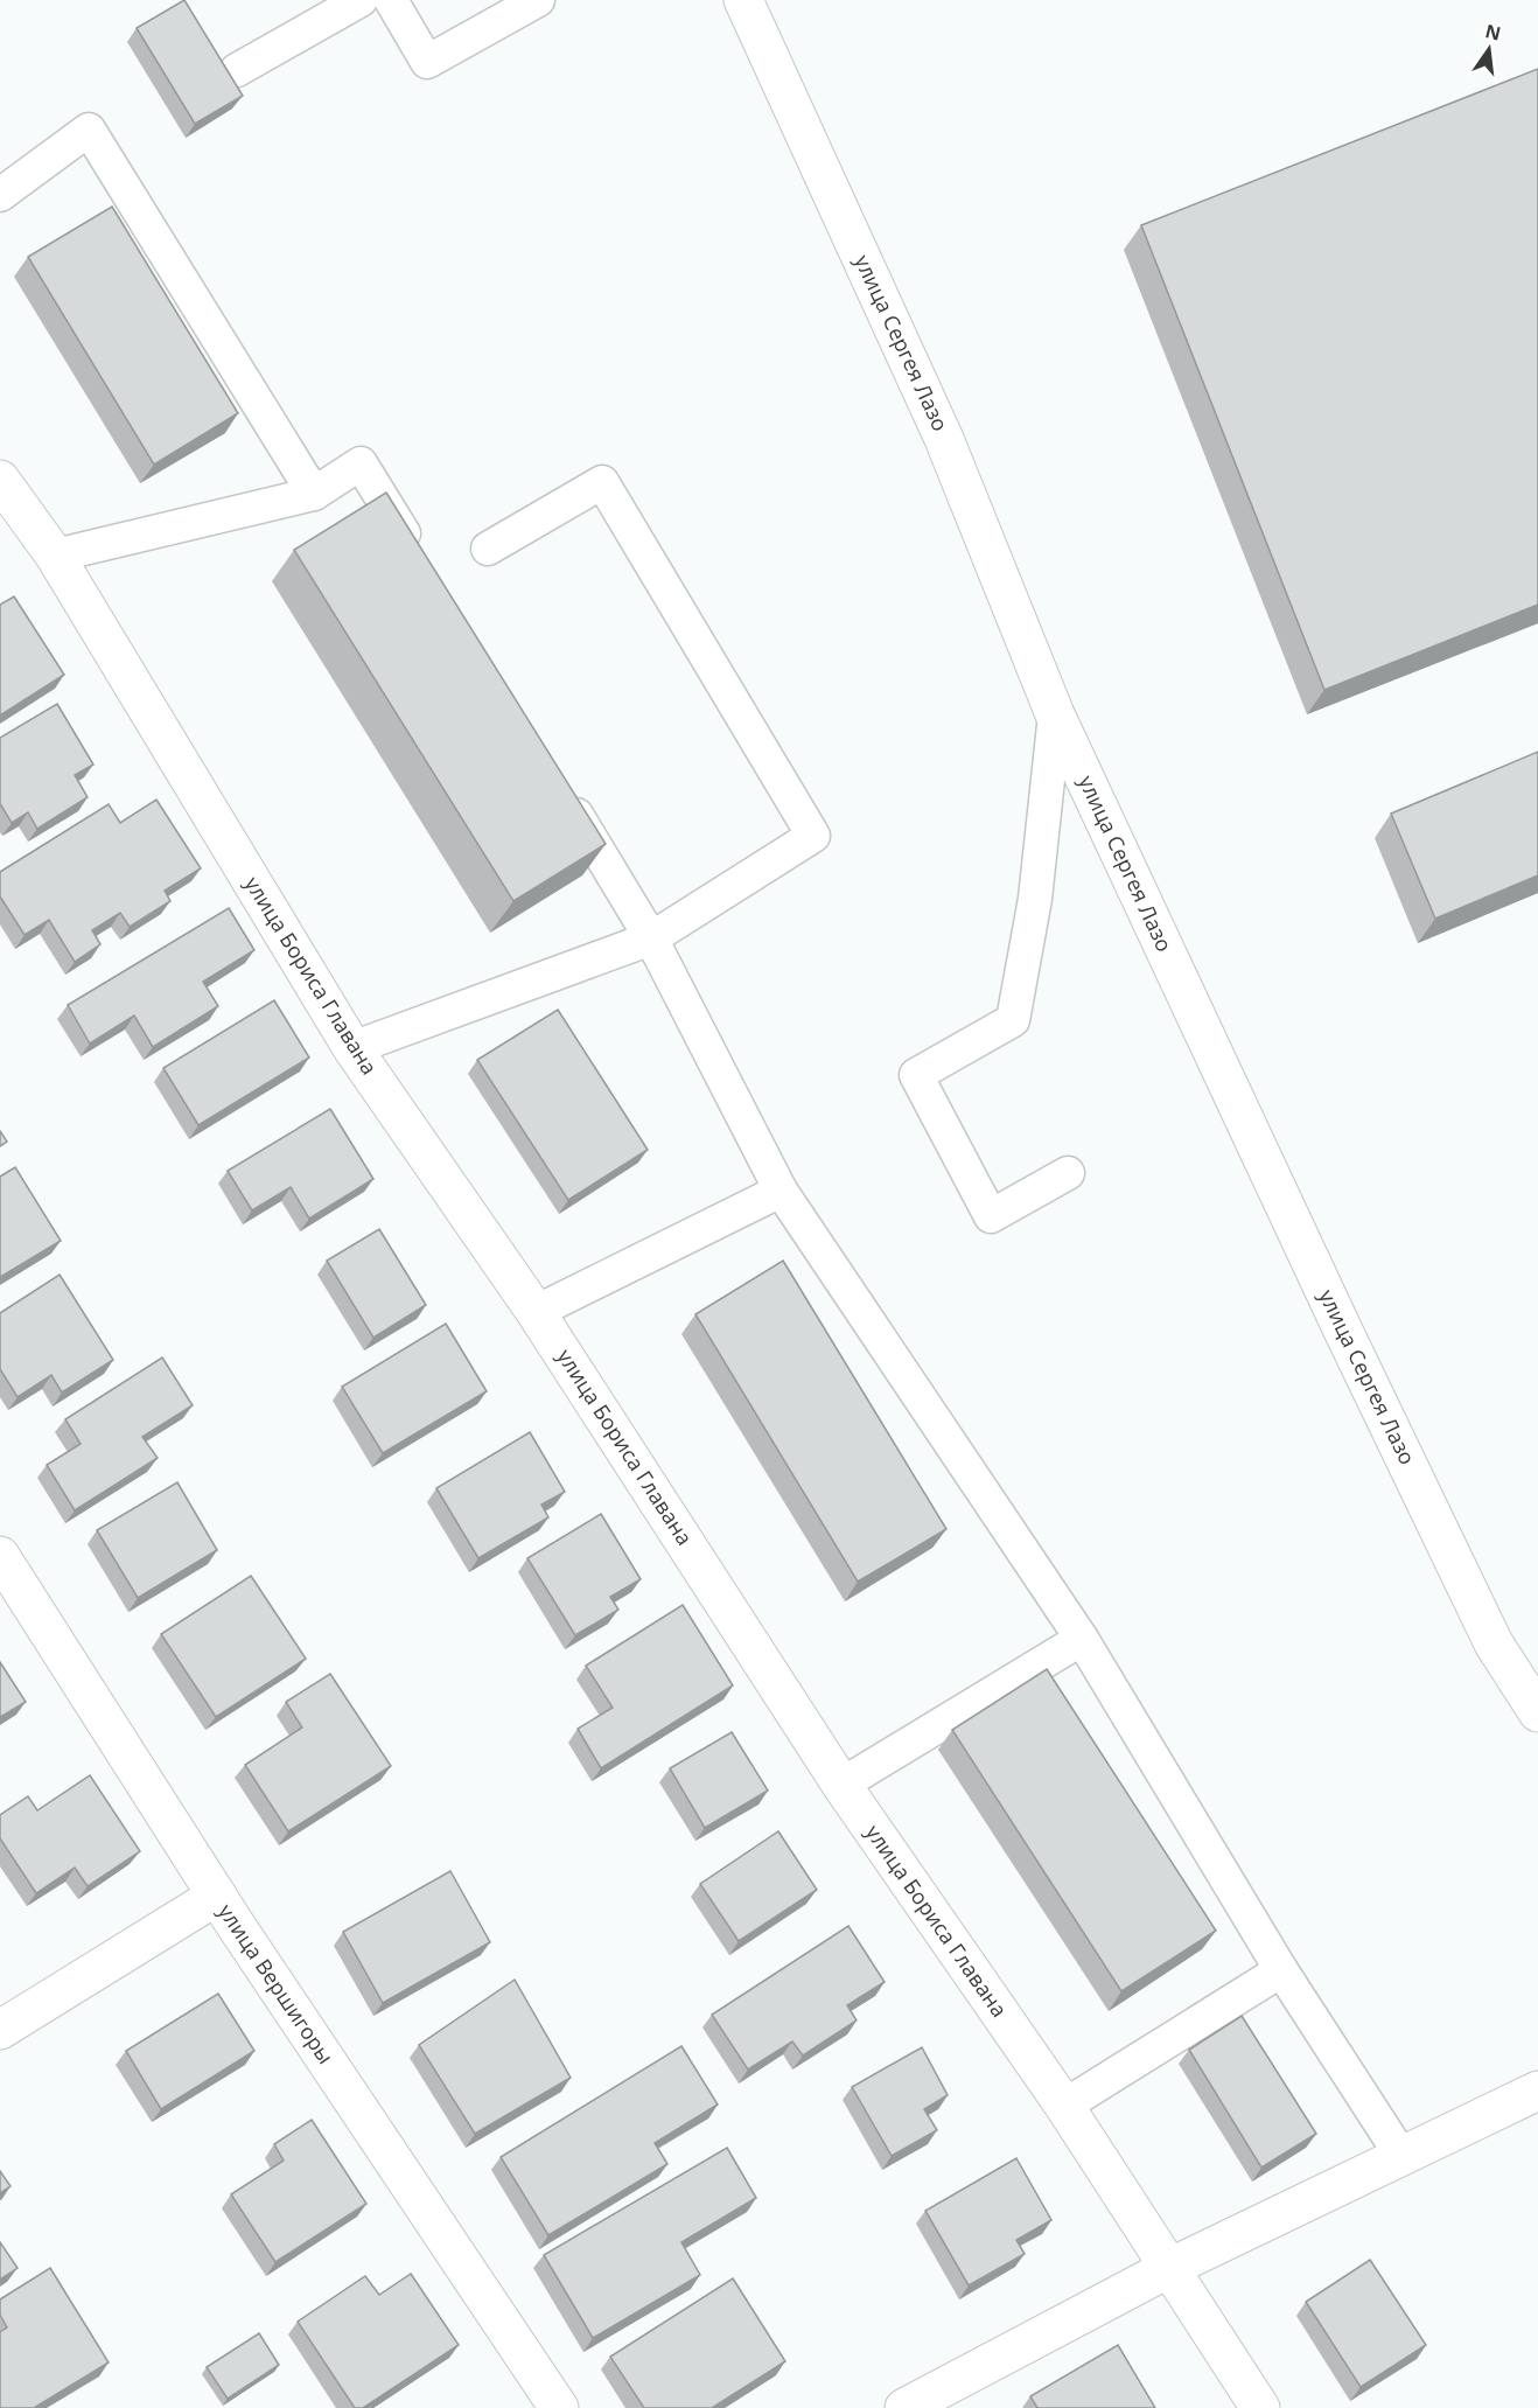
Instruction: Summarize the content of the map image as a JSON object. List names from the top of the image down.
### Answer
{
  "streets": {
    "street": ["улица Сергея Лазо", "улица Бориса Главана", "улица Вершигоры"]
  },
  "north": "top"
}
